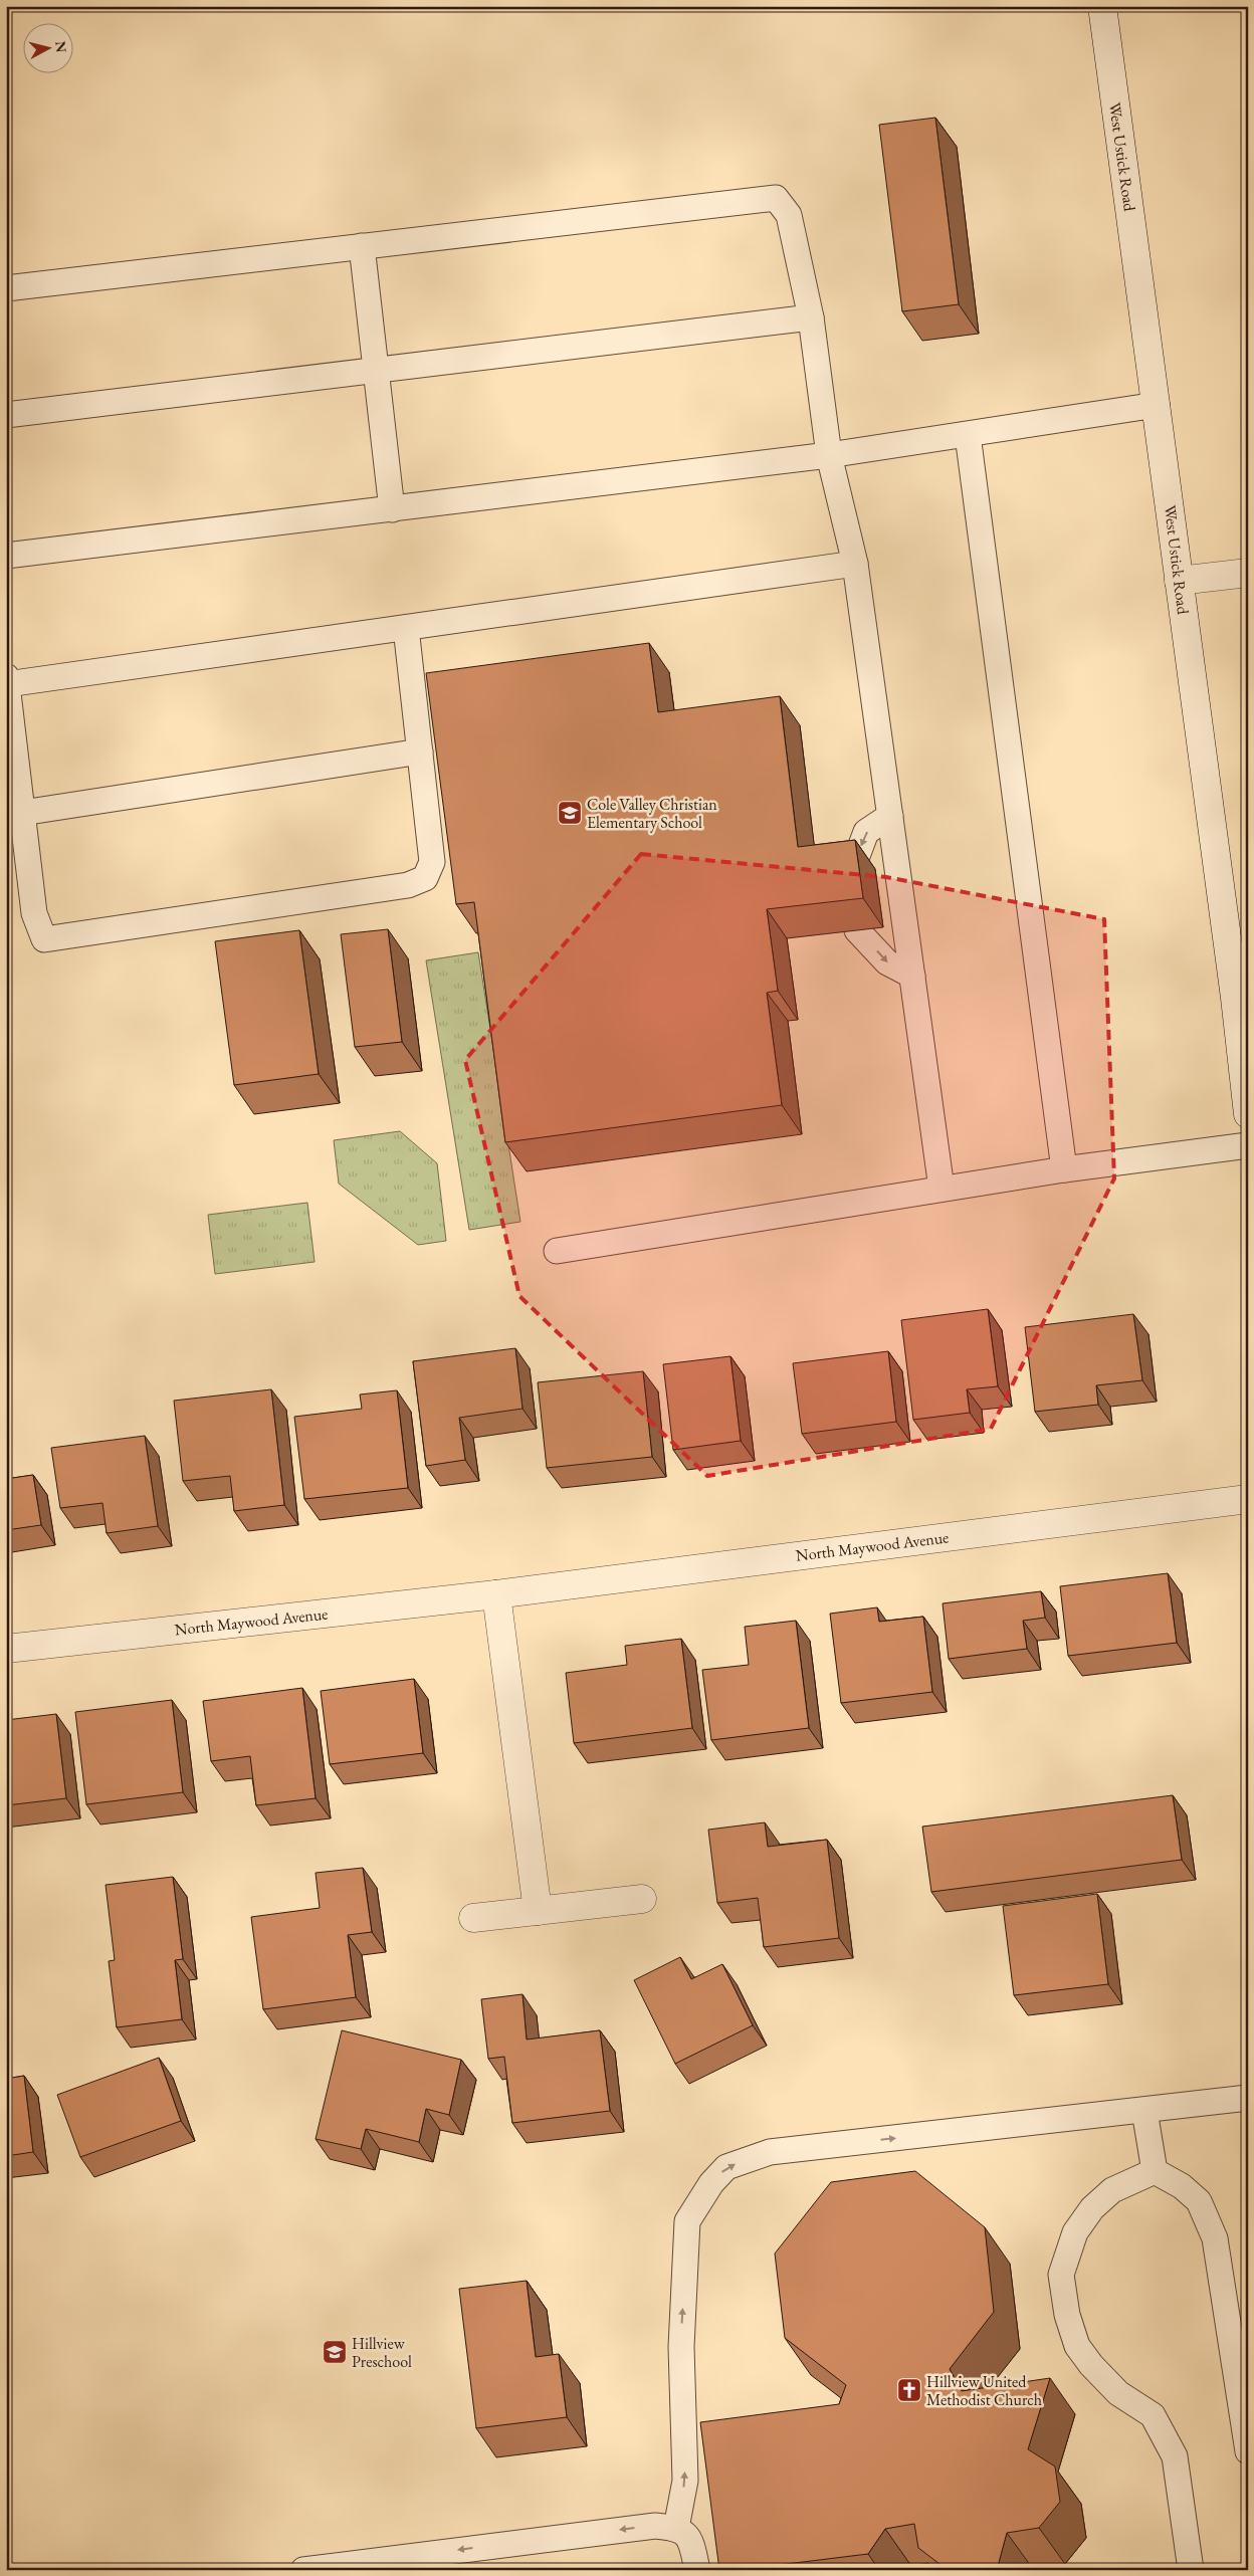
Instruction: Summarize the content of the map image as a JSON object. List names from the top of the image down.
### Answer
{
  "streets": {
    "street": ["West Ustick Road", "North Maywood Avenue"]
  },
  "places": {
    "school or university": ["Cole Valley Christian Elementary School", "Hillview Preschool"],
    "church": ["Hillview United Methodist Church"]
  },
  "north": "right"
}
